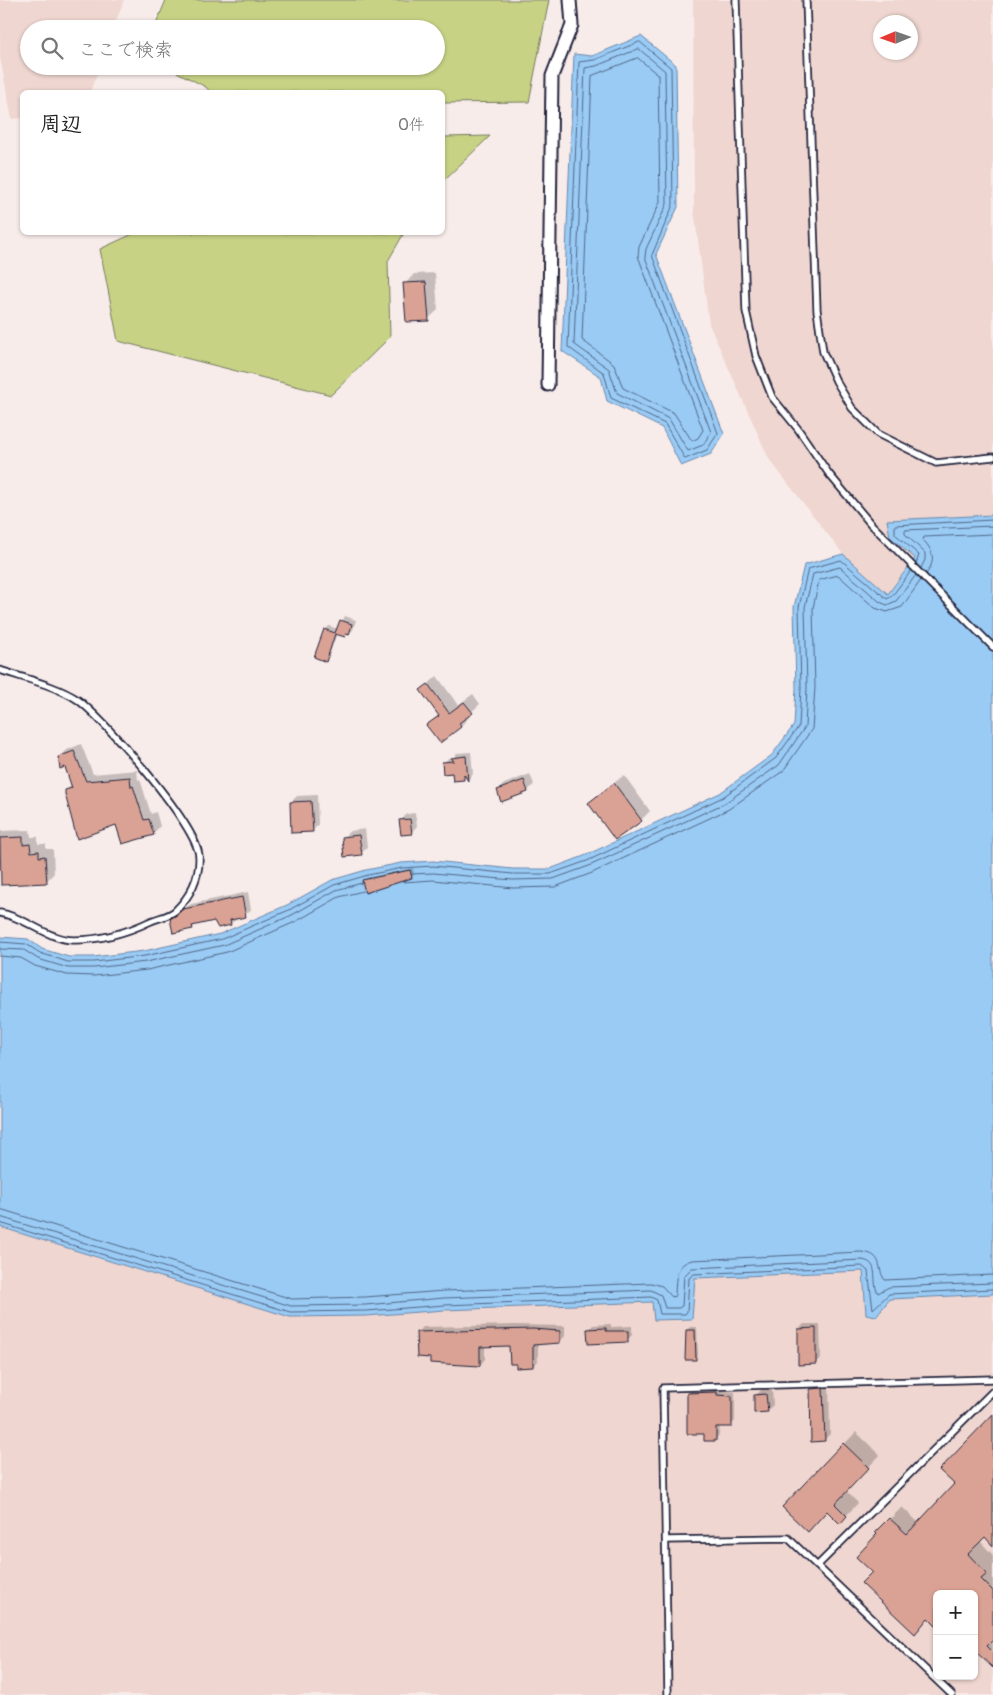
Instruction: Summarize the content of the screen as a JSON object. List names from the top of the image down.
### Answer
{
  "north": "left",
  "page": {
    "search": "ここで検索",
    "heading": ["周辺", "0件"],
    "map_buttons": ["+", "−"]
  }
}
